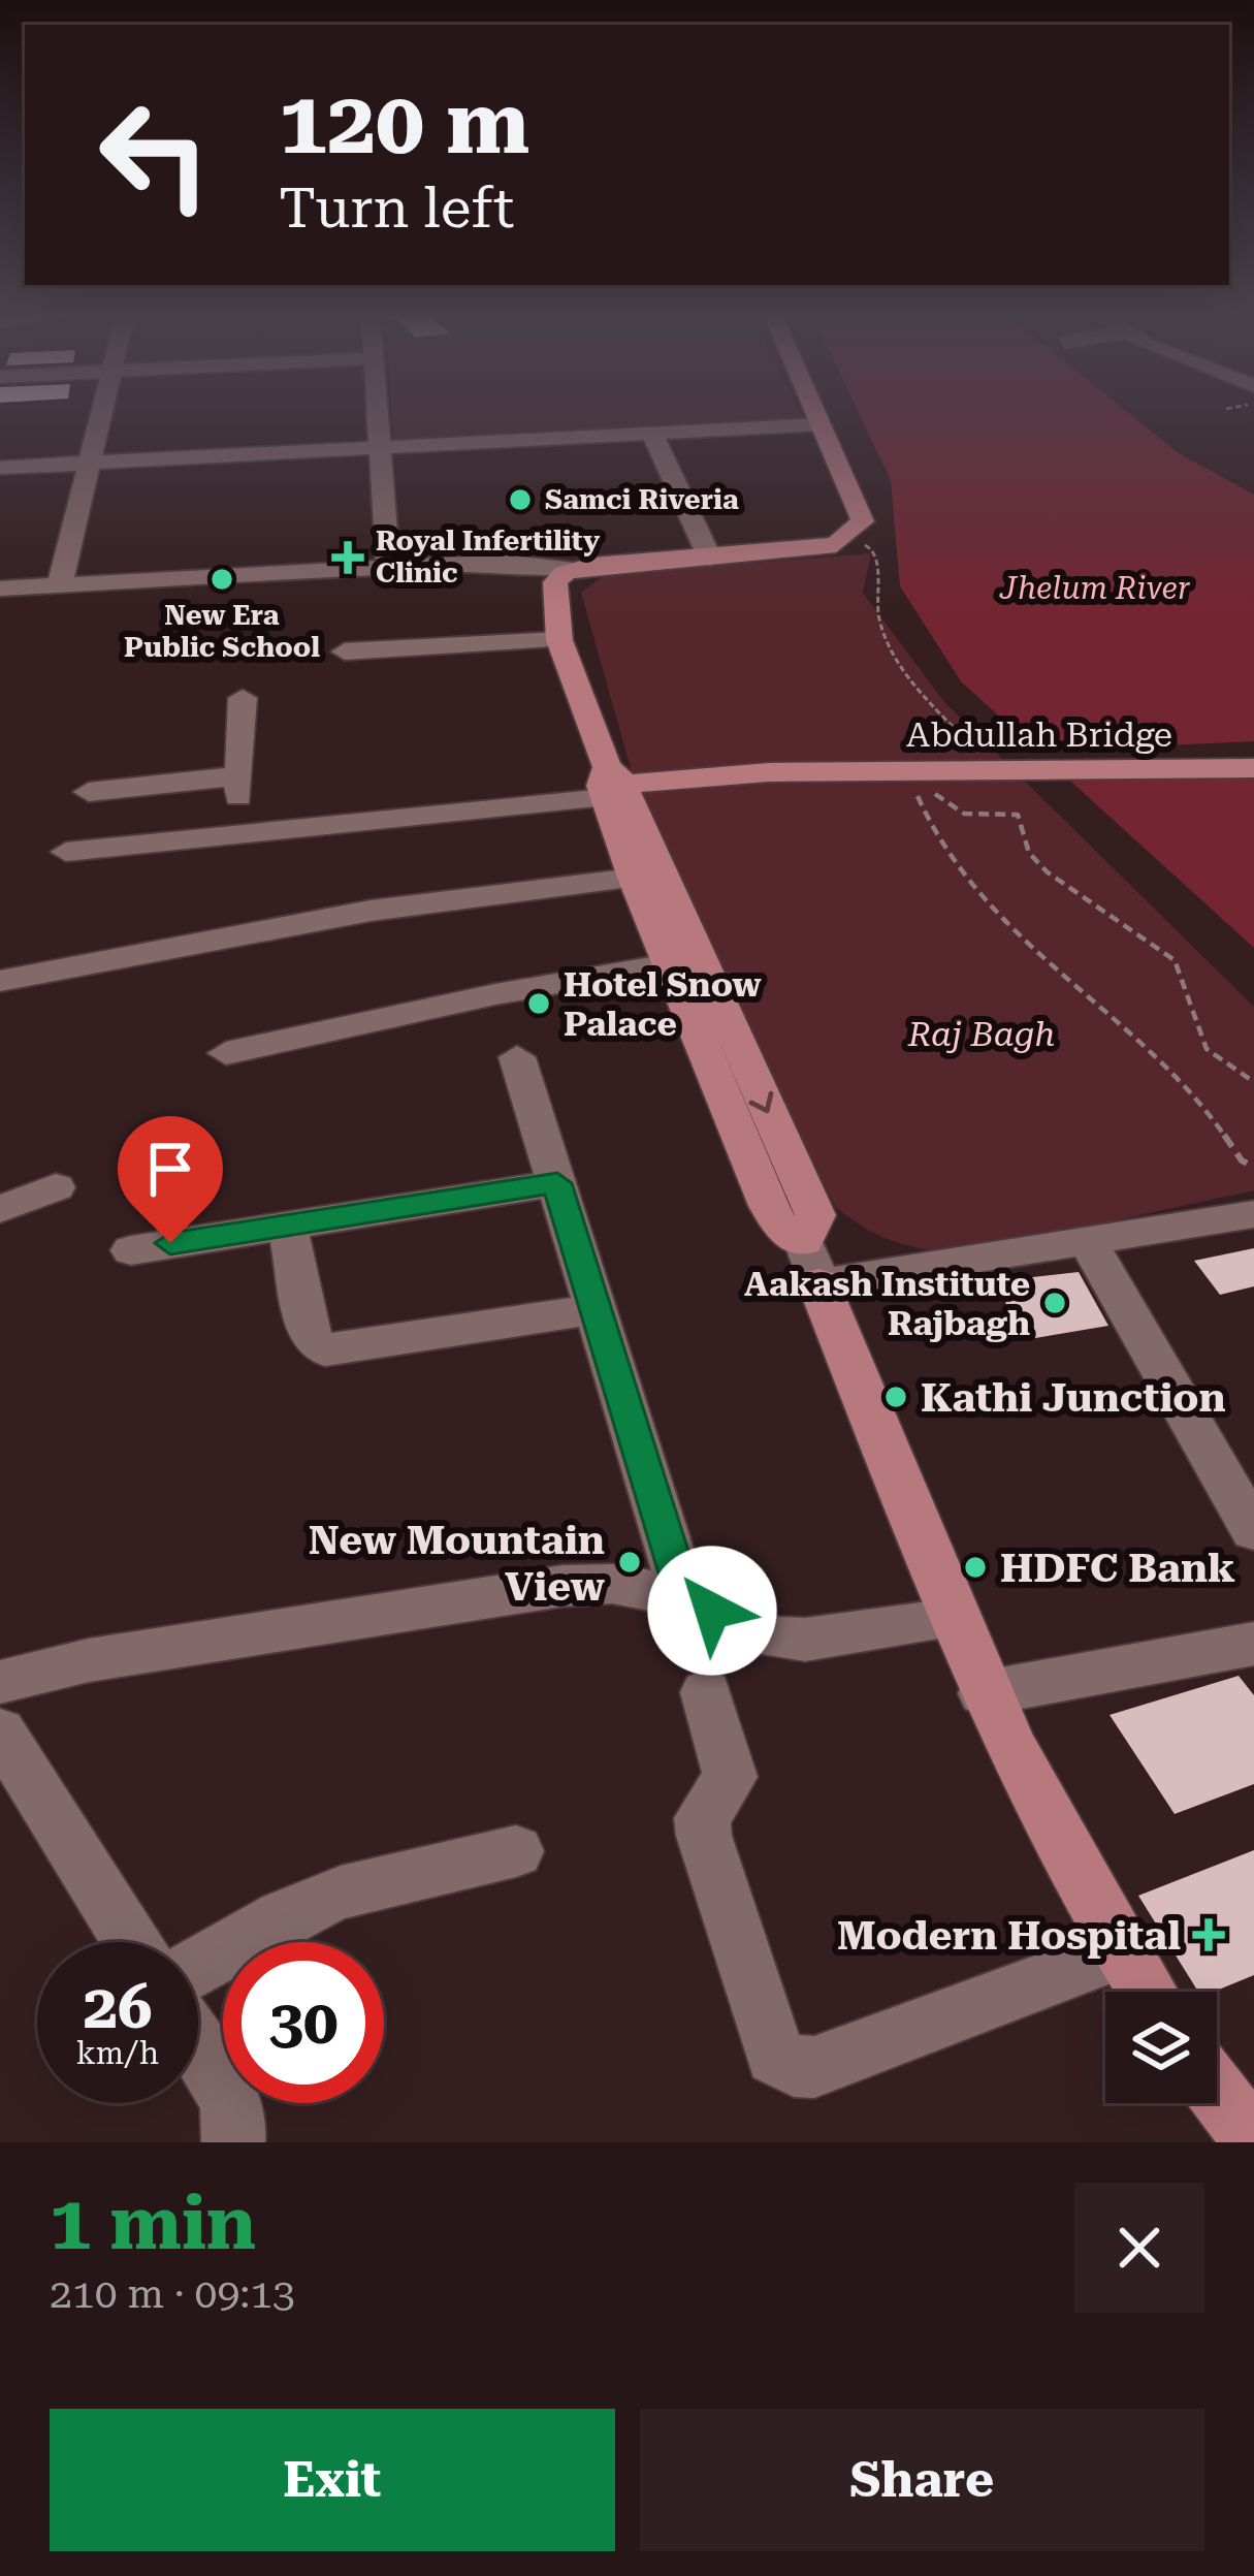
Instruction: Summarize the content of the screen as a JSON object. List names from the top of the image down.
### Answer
{
  "streets": {
    "main road": ["Abdullah Bridge"]
  },
  "water": ["Jhelum River"],
  "parks": ["Raj Bagh"],
  "places": {
    "other": [
      "Samci Riveria",
      "New Era Public School",
      "Hotel Snow Palace",
      "Aakash Institute Rajbagh",
      "Kathi Junction",
      "New Mountain View",
      "HDFC Bank"
    ],
    "health": ["Royal Infertility Clinic", "Modern Hospital"]
  },
  "page": {
    "turn": ["120 m", "Turn left"],
    "speed": "26 km/h",
    "limit": "30",
    "heading": ["1 min", "210 m · 09:13"],
    "buttons": ["Exit", "Share"]
  }
}
